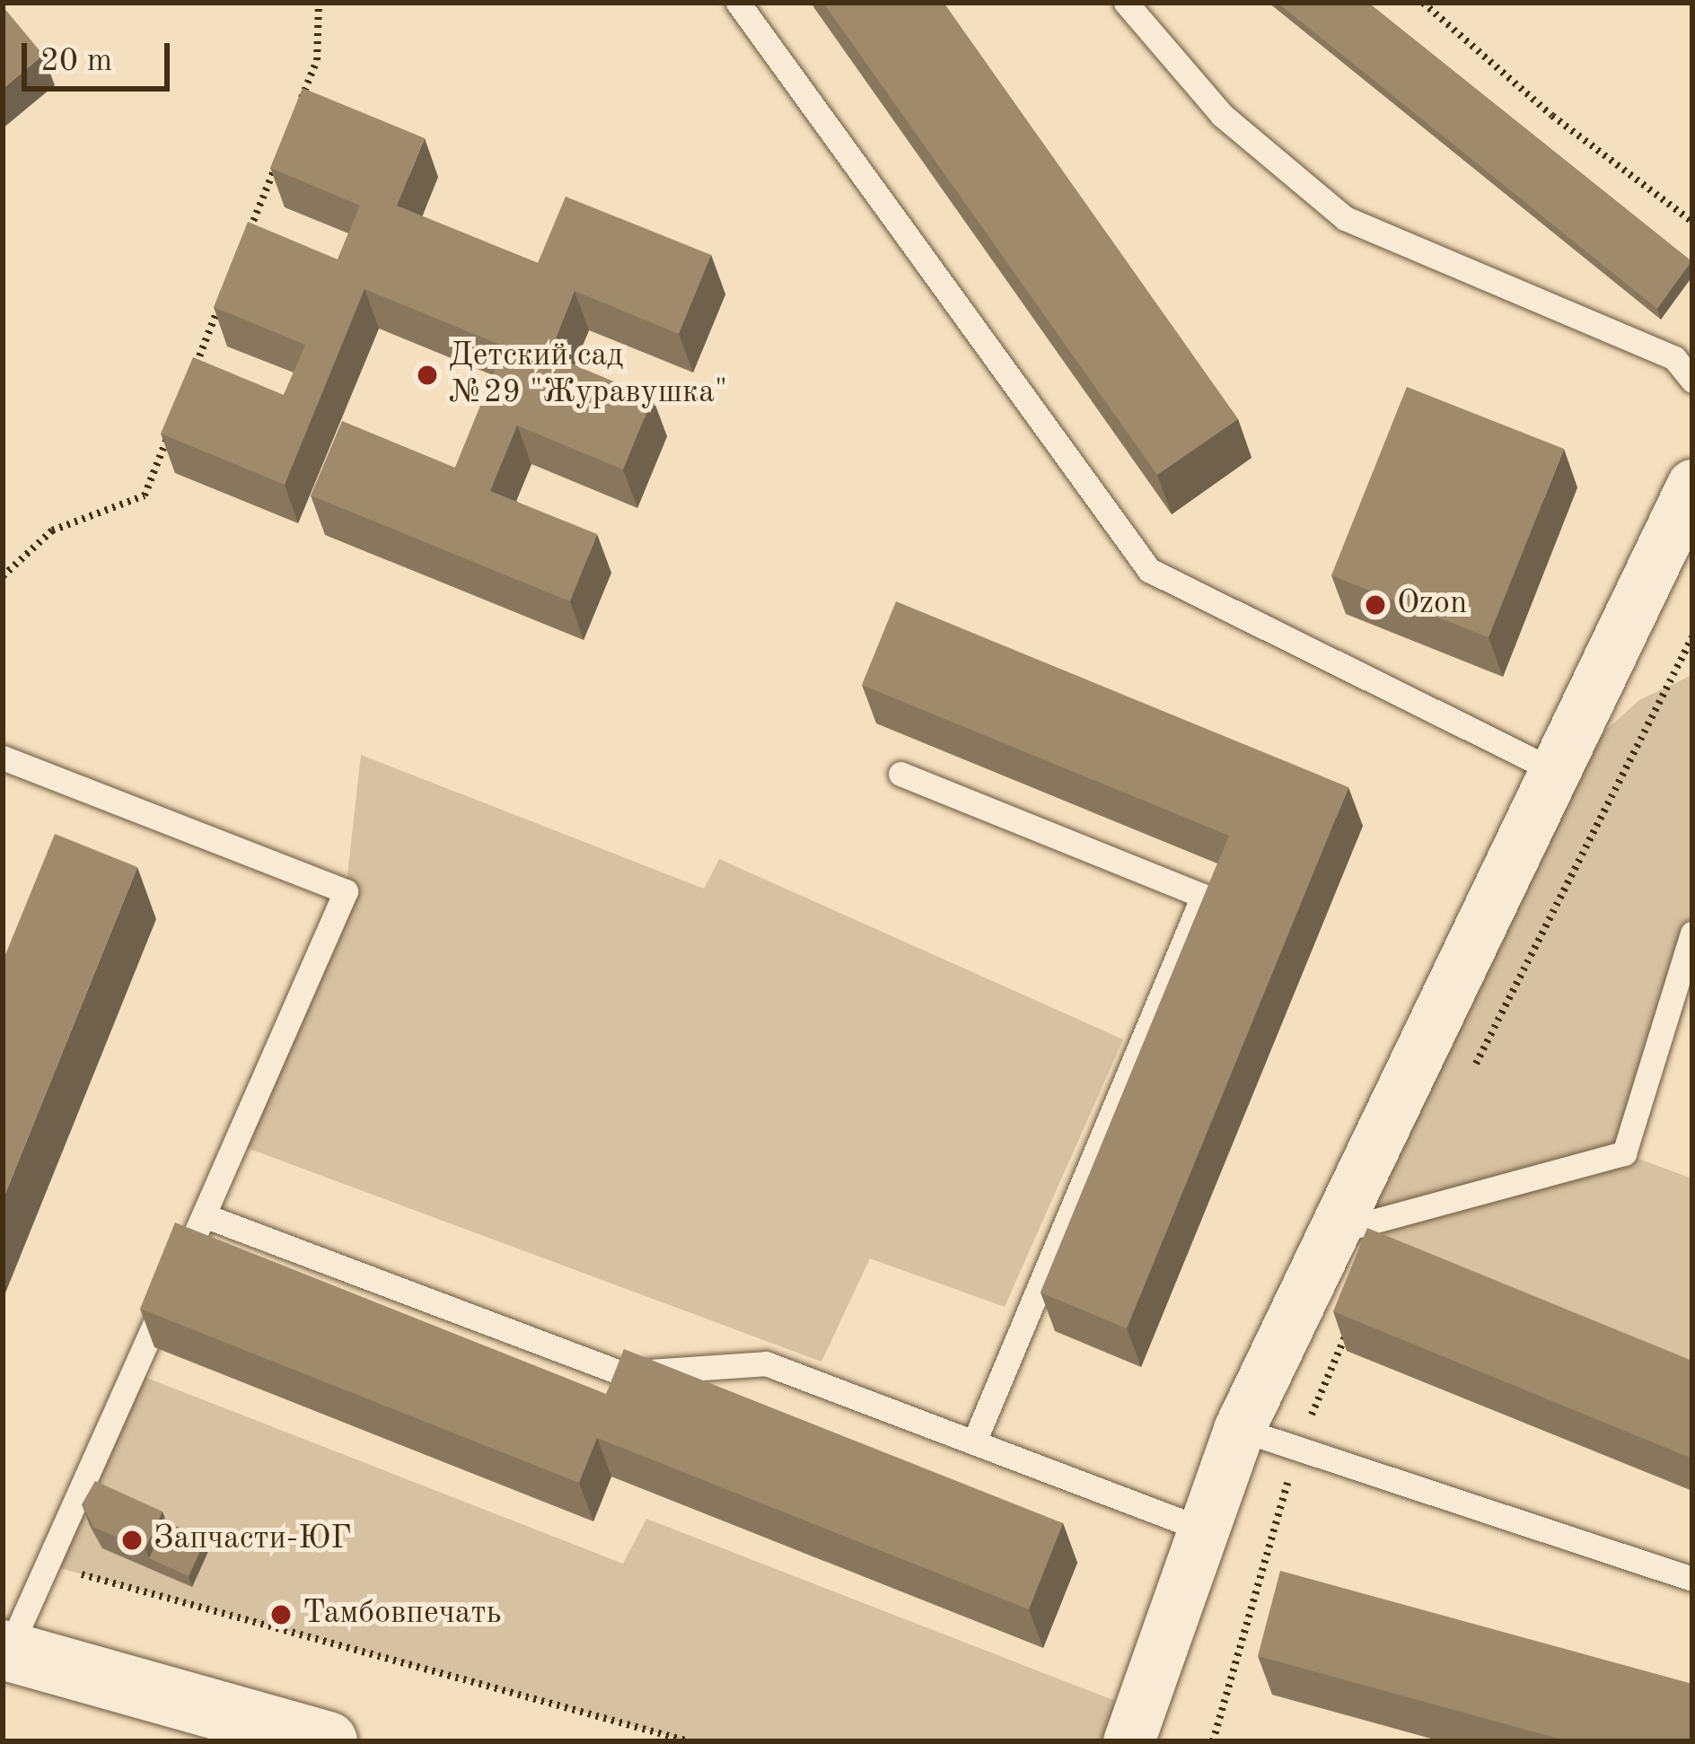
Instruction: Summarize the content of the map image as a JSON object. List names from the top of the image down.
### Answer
{
  "places": [
    "Детский сад №29 \"Журавушка\"",
    "Ozon",
    "Запчасти-ЮГ",
    "Тамбовпечать"
  ],
  "scale_bar": "20 m"
}
